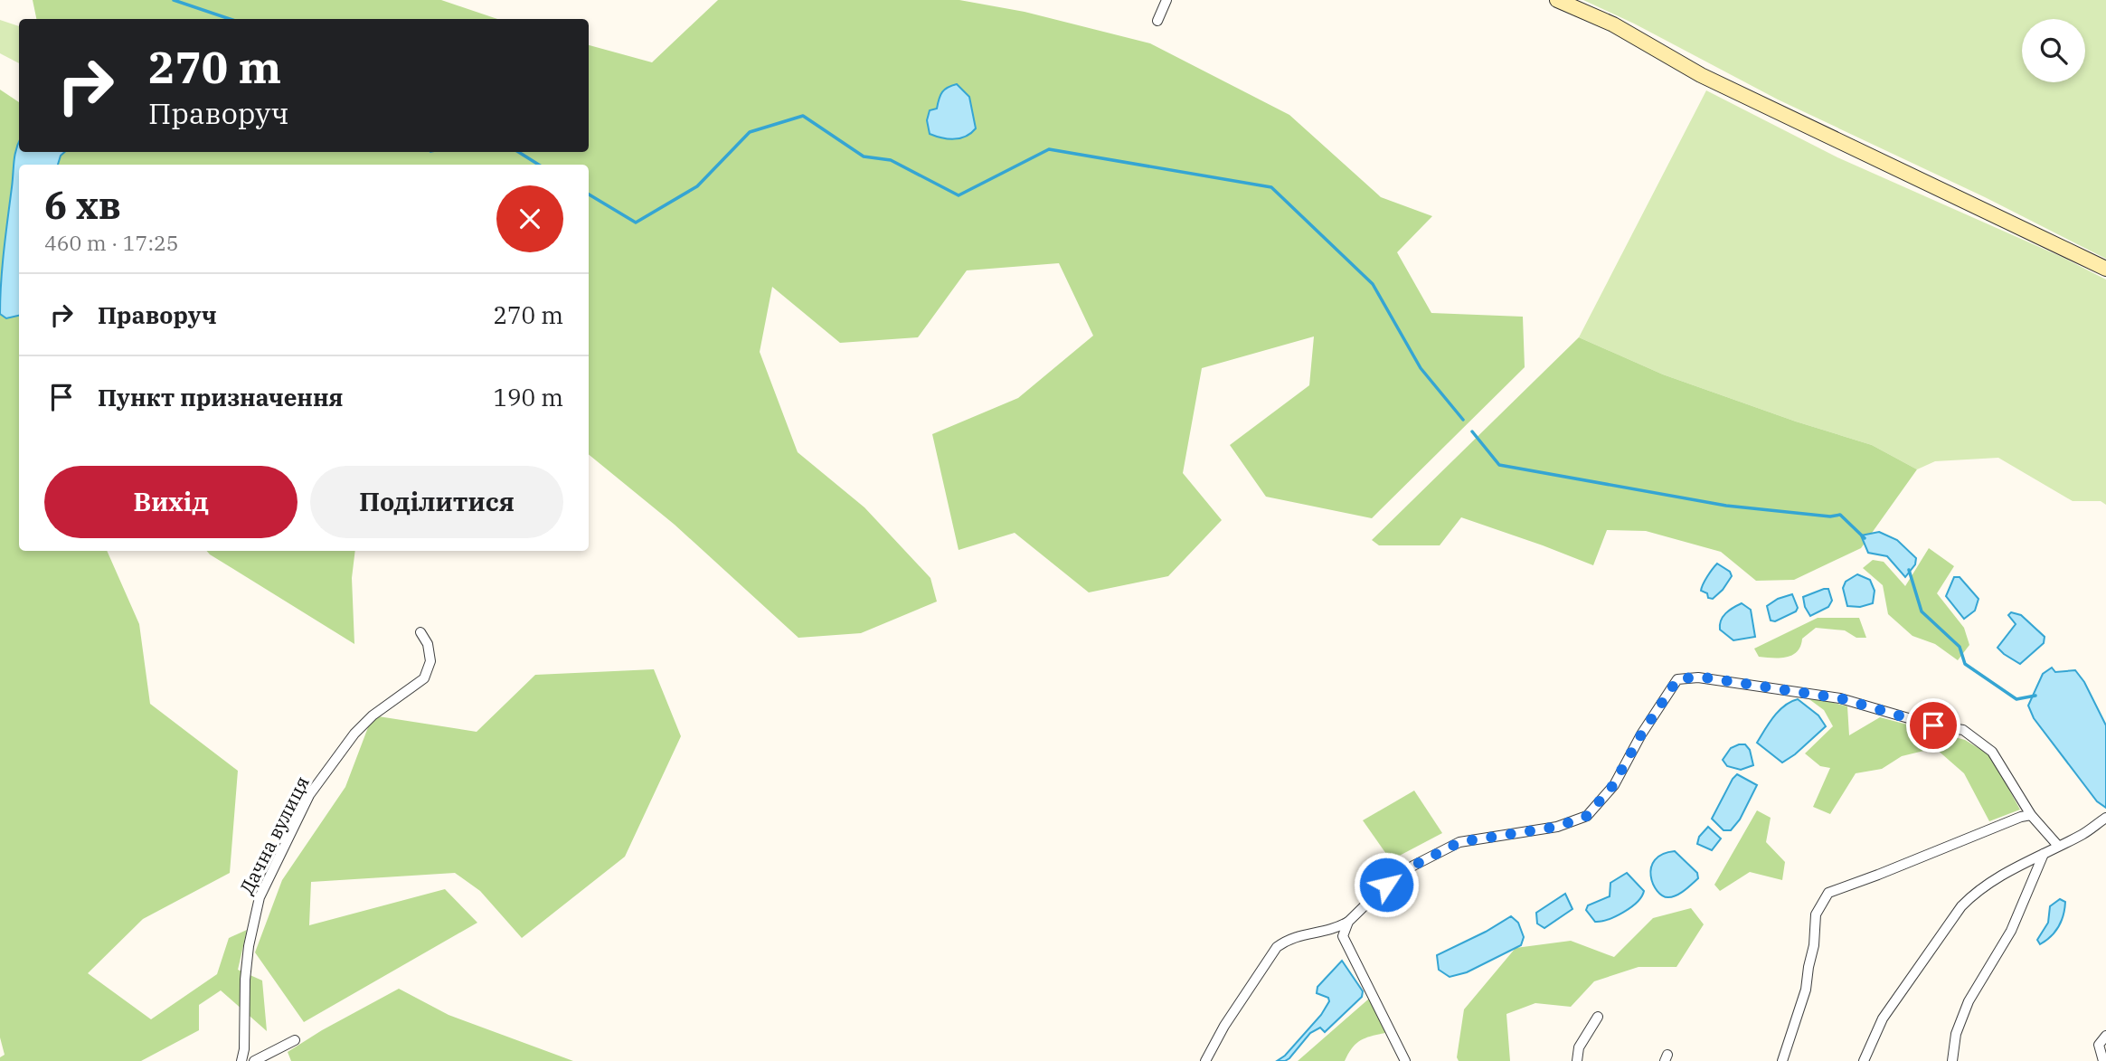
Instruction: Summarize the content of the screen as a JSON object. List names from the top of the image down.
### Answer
{
  "streets": {
    "street": ["Дачна вулиця"]
  },
  "page": {
    "turn": ["270 m", "Праворуч"],
    "heading": ["6 хв", "460 m · 17:25"],
    "list": [
      {
        "name": "Праворуч",
        "value": "270 m"
      },
      {
        "name": "Пункт призначення",
        "value": "190 m"
      }
    ],
    "buttons": ["Вихід", "Поділитися"]
  }
}
